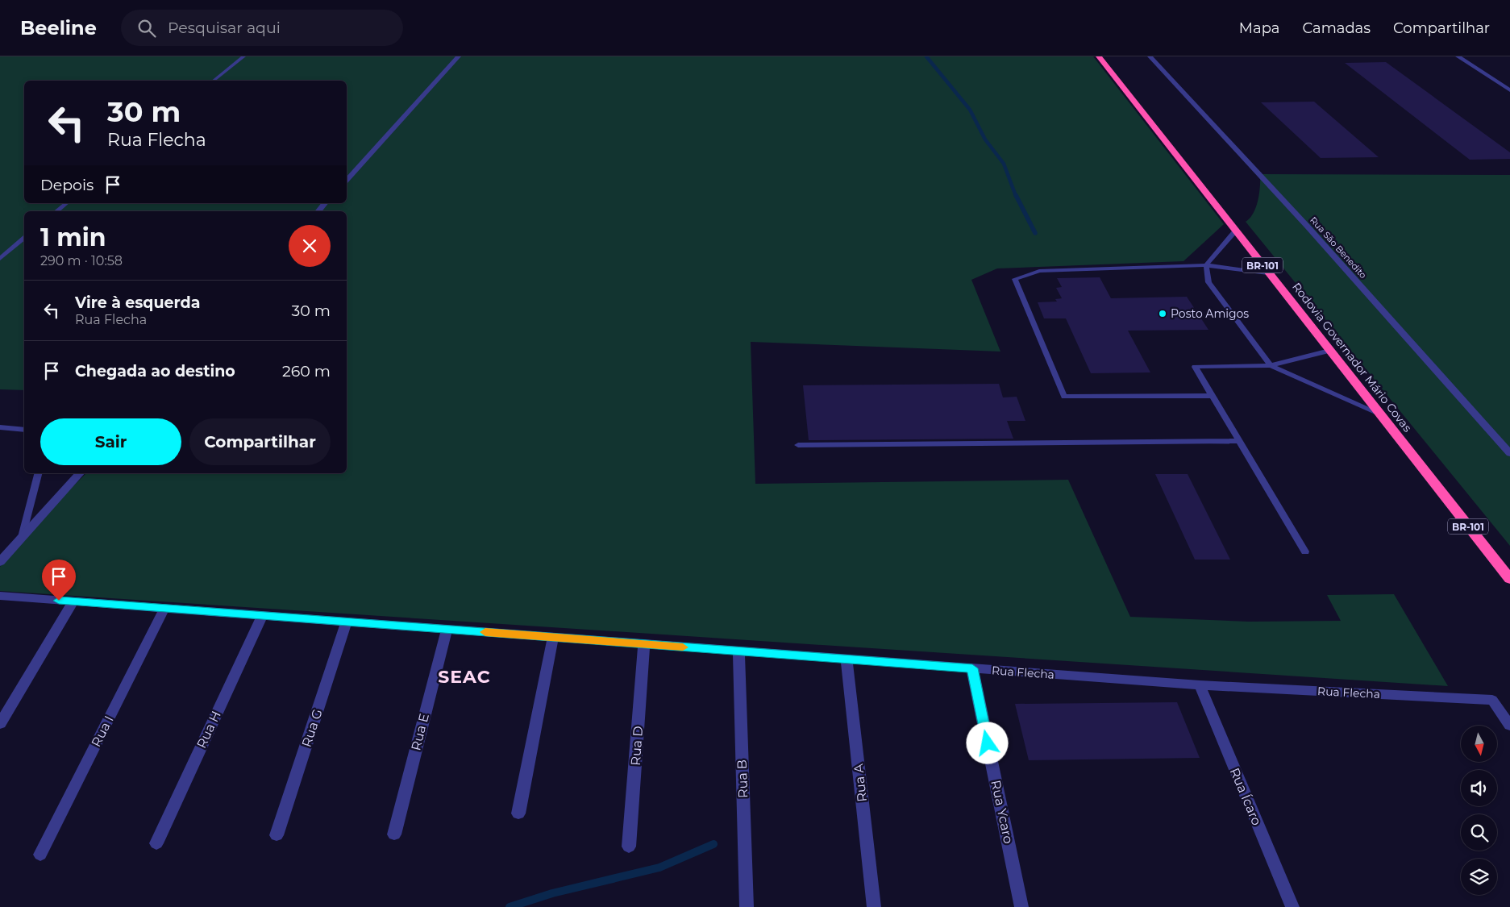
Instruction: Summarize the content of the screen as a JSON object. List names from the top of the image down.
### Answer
{
  "streets": {
    "highway": ["BR-101", "Rodovia Governador Mário Covas"],
    "street": [
      "Rua São Benedito",
      "Rua Flecha",
      "Rua G",
      "Rua H",
      "Rua I",
      "Rua E",
      "Rua D",
      "Rua B",
      "Rua A",
      "Rua Ícaro",
      "Rua Ycaro"
    ]
  },
  "crossings": [
    ["Rua Flecha", "Rua G"],
    ["Rua Flecha", "Rua H"],
    ["Rua Flecha", "Rua I"],
    ["Rua Flecha", "Rua E"],
    ["Rua Flecha", "Rua D"],
    ["Rua Flecha", "Rua B"],
    ["Rua Flecha", "Rua A"],
    ["Rua Flecha", "Rua Ícaro"],
    ["Rua Flecha", "Rua Ycaro"]
  ],
  "districts": ["SEAC"],
  "places": ["Posto Amigos"],
  "north": "bottom",
  "page": {
    "header": "Beeline",
    "search": "Pesquisar aqui",
    "nav": ["Mapa", "Camadas", "Compartilhar"],
    "turn": ["30 m", "Rua Flecha"],
    "then": "Depois",
    "heading": ["1 min", "290 m · 10:58"],
    "list": [
      {
        "name": "Vire à esquerda",
        "note": "Rua Flecha",
        "value": "30 m"
      },
      {
        "name": "Chegada ao destino",
        "value": "260 m"
      }
    ],
    "buttons": ["Sair", "Compartilhar"]
  }
}
